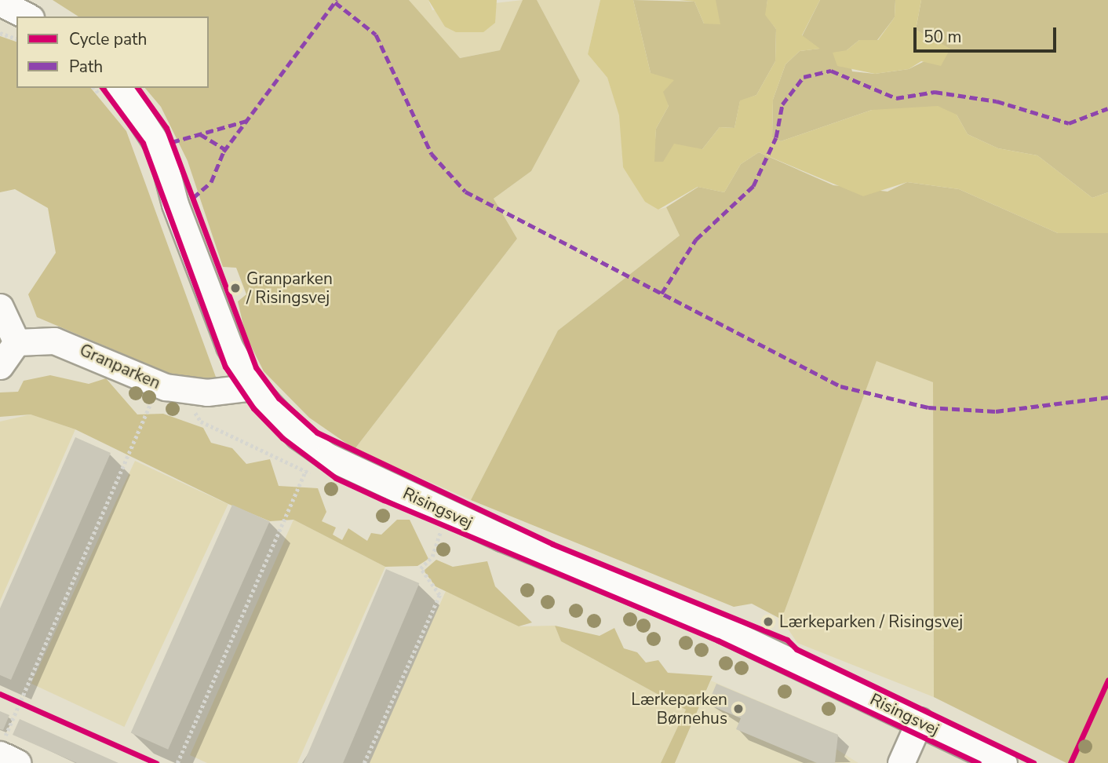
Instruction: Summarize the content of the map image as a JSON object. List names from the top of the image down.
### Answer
{
  "streets": {
    "street": ["Granparken", "Risingsvej"]
  },
  "crossings": [
    ["Granparken", "Risingsvej"]
  ],
  "places": ["Granparken / Risingsvej", "Lærkeparken / Risingsvej", "Lærkeparken Børnehus"],
  "legend": ["Cycle path", "Path"],
  "scale_bar": "50 m"
}
